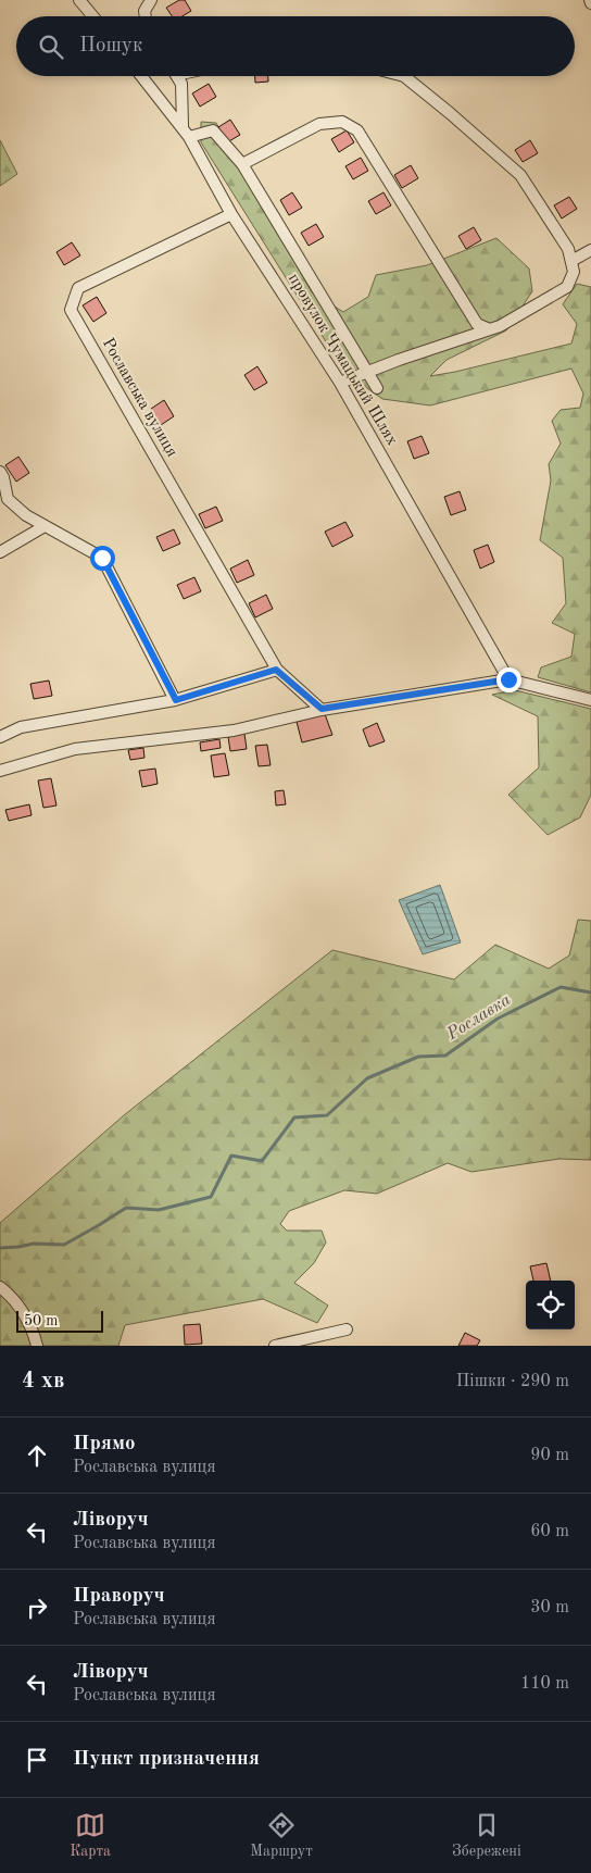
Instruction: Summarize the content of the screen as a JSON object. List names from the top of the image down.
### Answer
{
  "streets": {
    "street": ["провулок Чумацький Шлях", "Рославська вулиця"]
  },
  "crossings": [
    ["провулок Чумацький Шлях", "Рославська вулиця"]
  ],
  "water": ["Рославка"],
  "scale_bar": "50 m",
  "page": {
    "search": "Пошук",
    "scale": "50 m",
    "heading": ["4 хв", "Пішки · 290 m"],
    "list": [
      ["Прямо", "Рославська вулиця", "90 m"],
      ["Ліворуч", "Рославська вулиця", "60 m"],
      ["Праворуч", "Рославська вулиця", "30 m"],
      ["Ліворуч", "Рославська вулиця", "110 m"],
      "Пункт призначення"
    ],
    "nav": ["Карта", "Маршрут", "Збережені"]
  }
}
